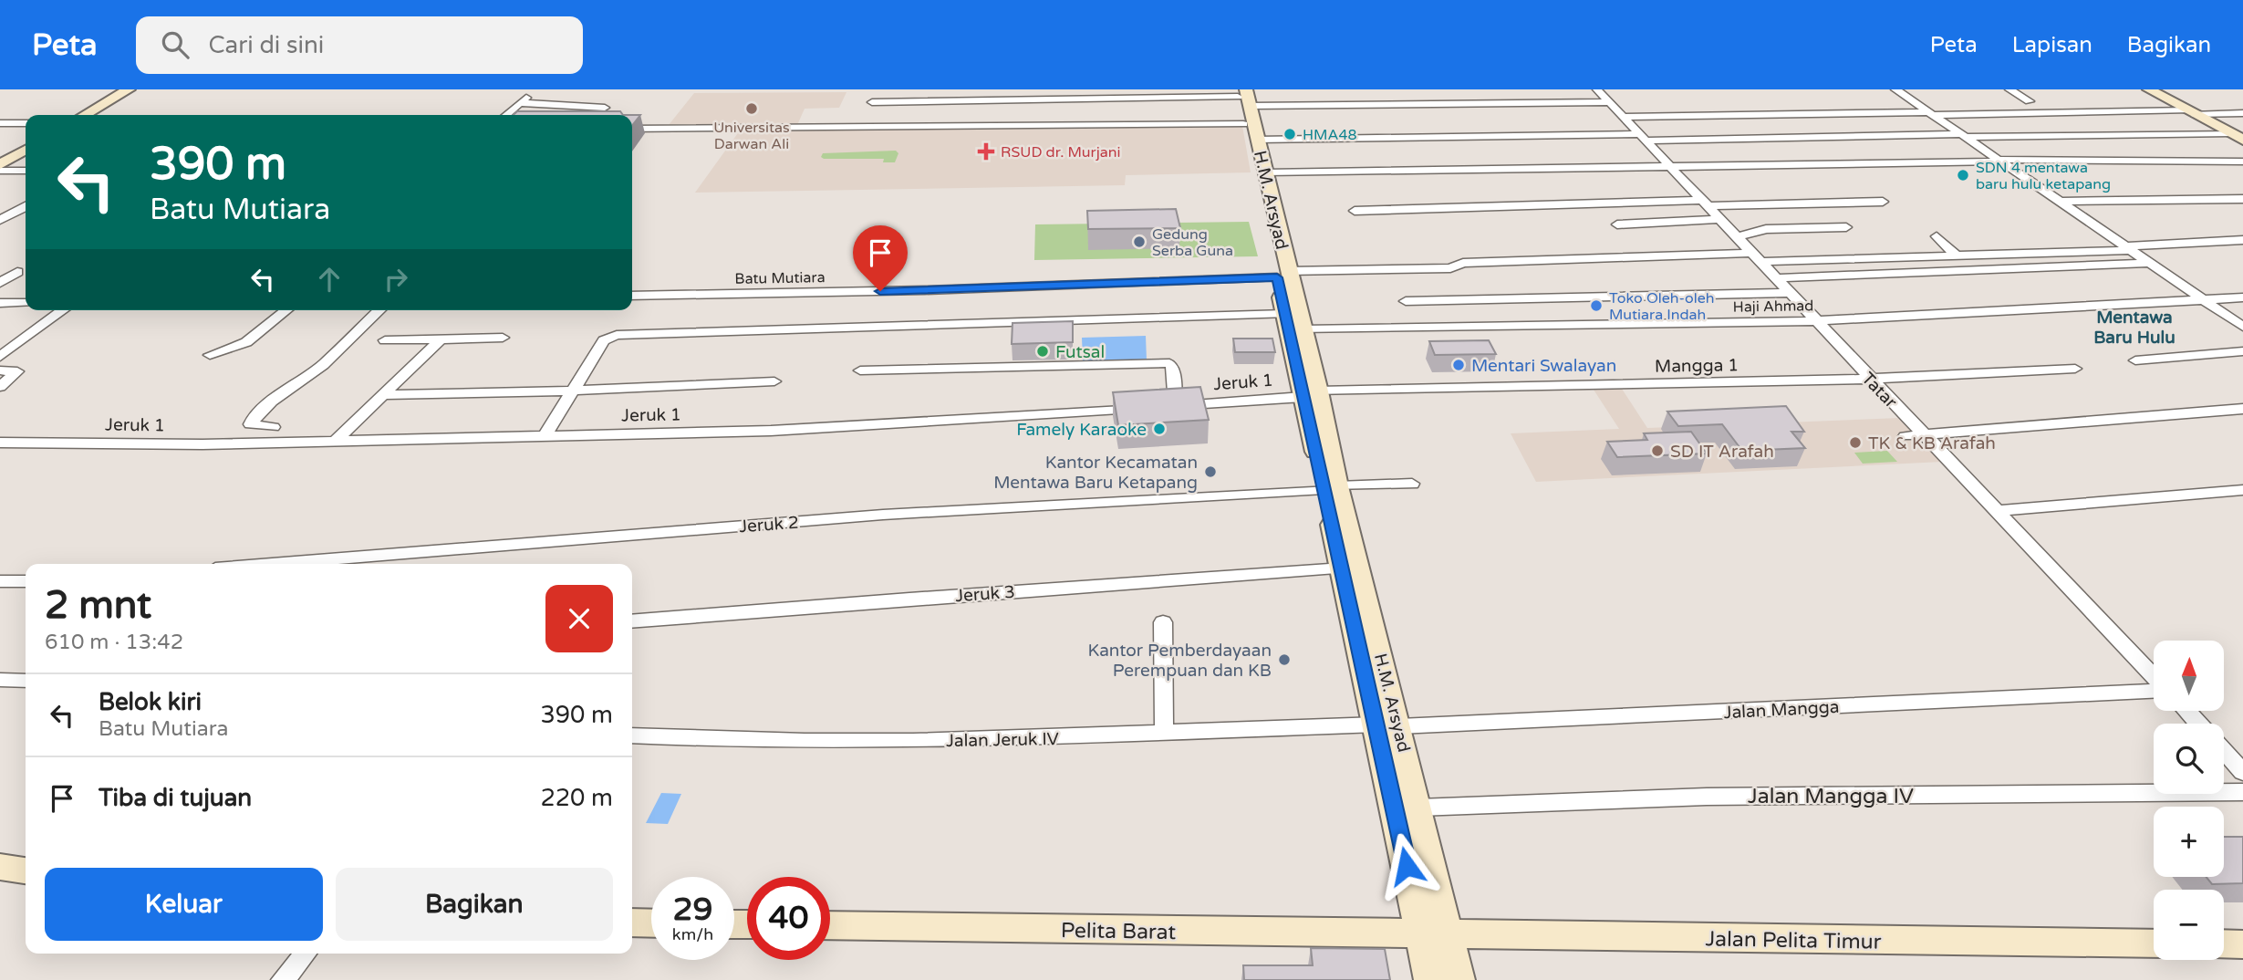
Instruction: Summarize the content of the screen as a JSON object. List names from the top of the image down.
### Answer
{
  "streets": {
    "street": [
      "H.M. Arsyad",
      "Batu Mutiara",
      "Haji Ahmad",
      "Mangga 1",
      "Jeruk 1",
      "Tatar",
      "Jeruk 2",
      "Jeruk 3",
      "Jalan Mangga",
      "Jalan Jeruk IV",
      "Jalan Mangga IV",
      "Pelita Barat",
      "Jalan Pelita Timur"
    ]
  },
  "crossings": [
    ["H.M. Arsyad", "Batu Mutiara"],
    ["H.M. Arsyad", "Haji Ahmad"],
    ["H.M. Arsyad", "Mangga 1"],
    ["H.M. Arsyad", "Jeruk 1"],
    ["H.M. Arsyad", "Jeruk 2"],
    ["H.M. Arsyad", "Jeruk 3"],
    ["H.M. Arsyad", "Jalan Mangga"],
    ["H.M. Arsyad", "Jalan Jeruk IV"],
    ["H.M. Arsyad", "Jalan Mangga IV"],
    ["H.M. Arsyad", "Pelita Barat"],
    ["H.M. Arsyad", "Jalan Pelita Timur"],
    ["Batu Mutiara", "Tatar"],
    ["Haji Ahmad", "Tatar"],
    ["Mangga 1", "Jeruk 1"],
    ["Mangga 1", "Tatar"],
    ["Jalan Mangga", "Jalan Jeruk IV"],
    ["Pelita Barat", "Jalan Pelita Timur"]
  ],
  "districts": ["Mentawa Baru Hulu"],
  "places": {
    "other": [
      "Universitas Darwan Ali",
      "HMA48",
      "SDN 4 mentawa baru hulu ketapang",
      "Gedung Serba Guna",
      "Toko Oleh-oleh Mutiara Indah",
      "Futsal",
      "Mentari Swalayan",
      "Famely Karaoke",
      "TK & KB Arafah",
      "SD IT Arafah",
      "Kantor Kecamatan Mentawa Baru Ketapang",
      "Kantor Pemberdayaan Perempuan dan KB"
    ],
    "health": ["RSUD dr. Murjani"]
  },
  "north": "top",
  "page": {
    "header": "Peta",
    "search": "Cari di sini",
    "nav": ["Peta", "Lapisan", "Bagikan"],
    "turn": ["390 m", "Batu Mutiara"],
    "heading": ["2 mnt", "610 m · 13:42"],
    "map_buttons": ["+", "−"],
    "list": [
      {
        "name": "Belok kiri",
        "note": "Batu Mutiara",
        "value": "390 m"
      },
      {
        "name": "Tiba di tujuan",
        "value": "220 m"
      }
    ],
    "buttons": ["Keluar", "Bagikan"],
    "speed": "29 km/h",
    "limit": "40"
  }
}
